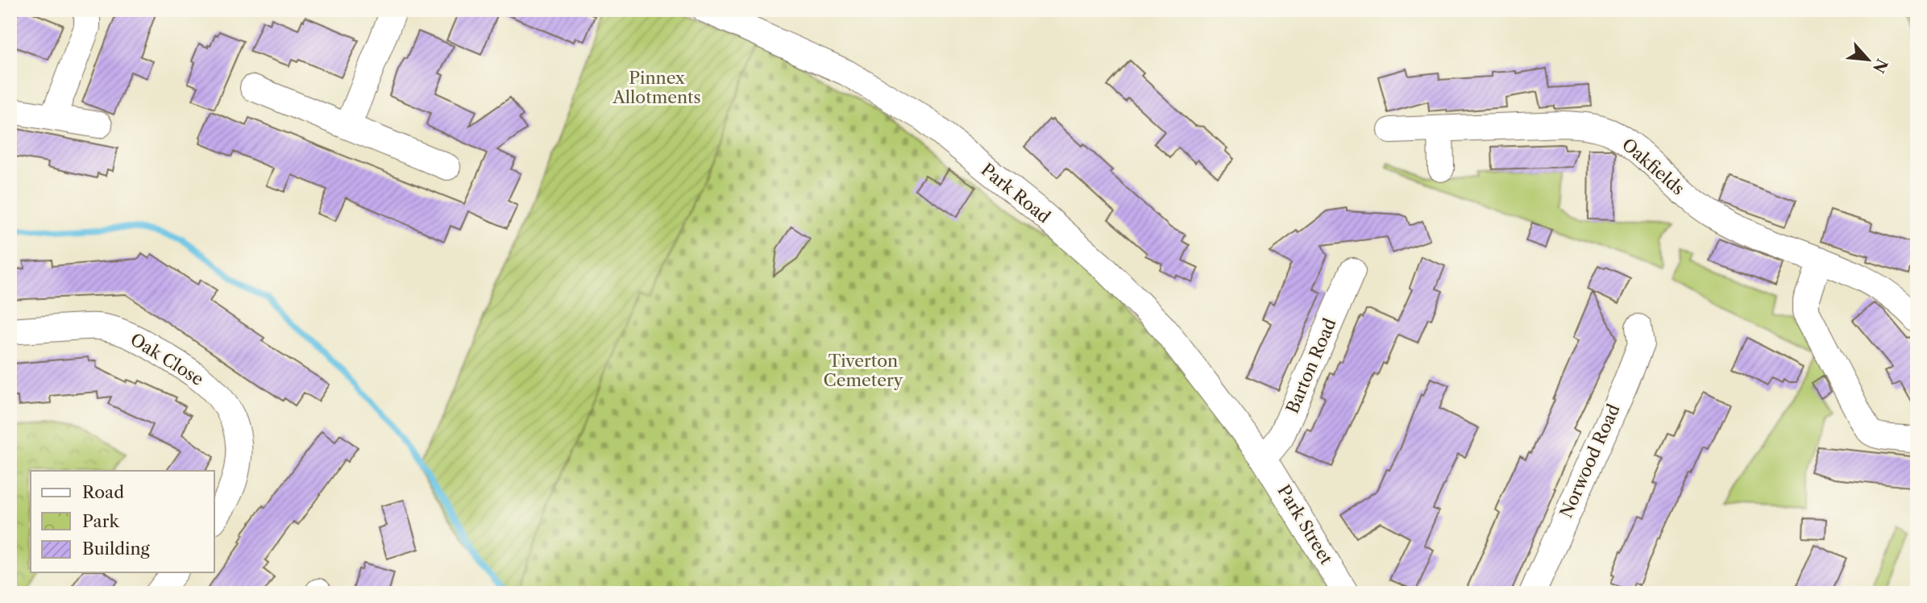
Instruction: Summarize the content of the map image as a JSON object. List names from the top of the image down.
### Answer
{
  "streets": {
    "street": [
      "Oakfields",
      "Park Road",
      "Oak Close",
      "Barton Road",
      "Norwood Road",
      "Park Street"
    ]
  },
  "crossings": [
    ["Park Road", "Barton Road"],
    ["Park Road", "Park Street"],
    ["Barton Road", "Park Street"]
  ],
  "parks": ["Pinnex Allotments", "Tiverton Cemetery"],
  "legend": ["Road", "Park", "Building"],
  "north": "bottom right"
}
